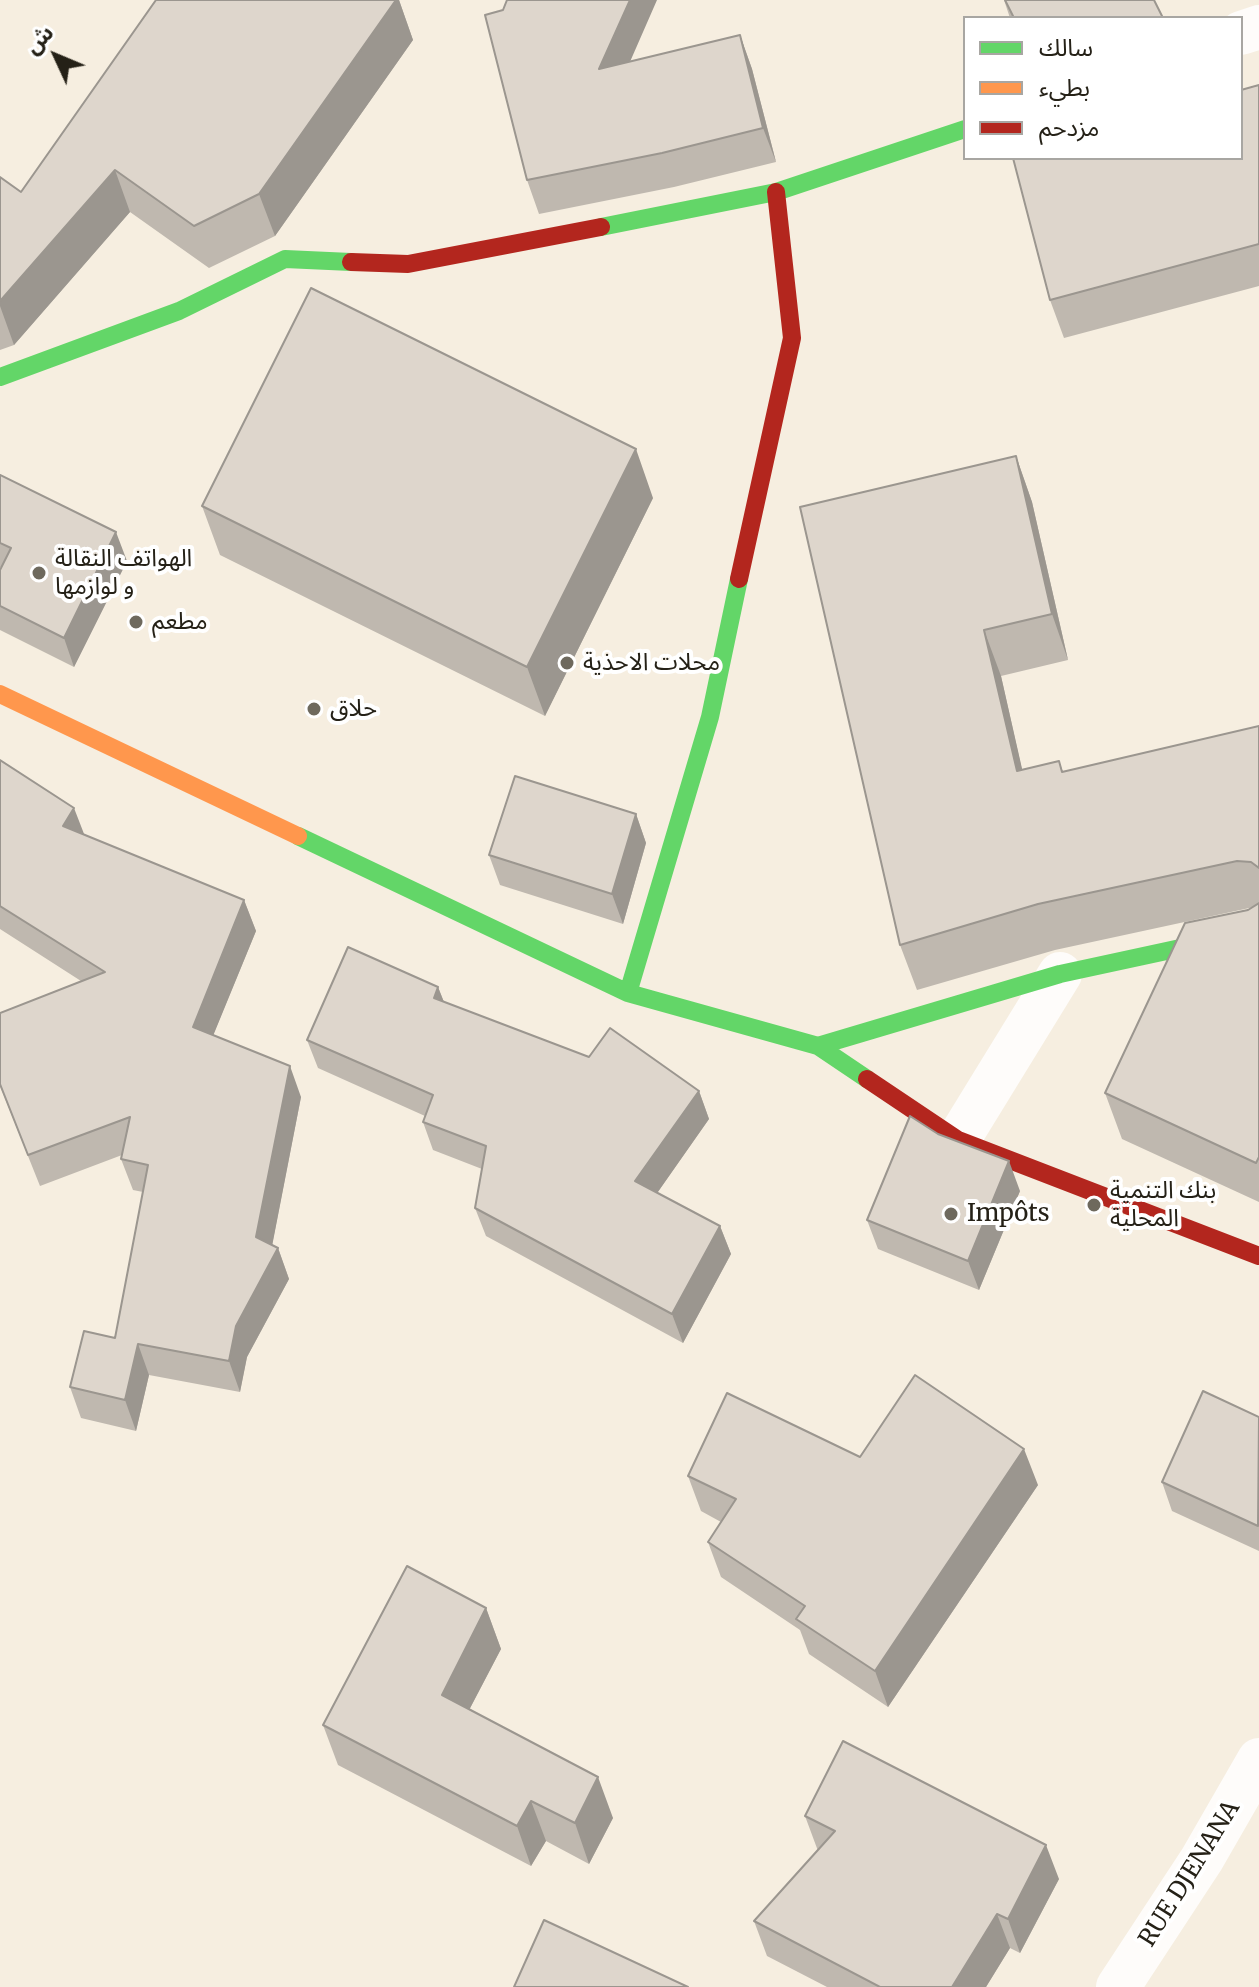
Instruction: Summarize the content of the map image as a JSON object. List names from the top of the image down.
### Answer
{
  "streets": {
    "street": ["RUE DJENANA"]
  },
  "places": [
    "الهواتف النقالة و لوازمها",
    "مطعم",
    "محلات الاحذية",
    "حلاق",
    "بنك التنمية المحلية",
    "Impôts"
  ],
  "legend": ["سالك", "بطيء", "مزدحم"],
  "north": "top left"
}
